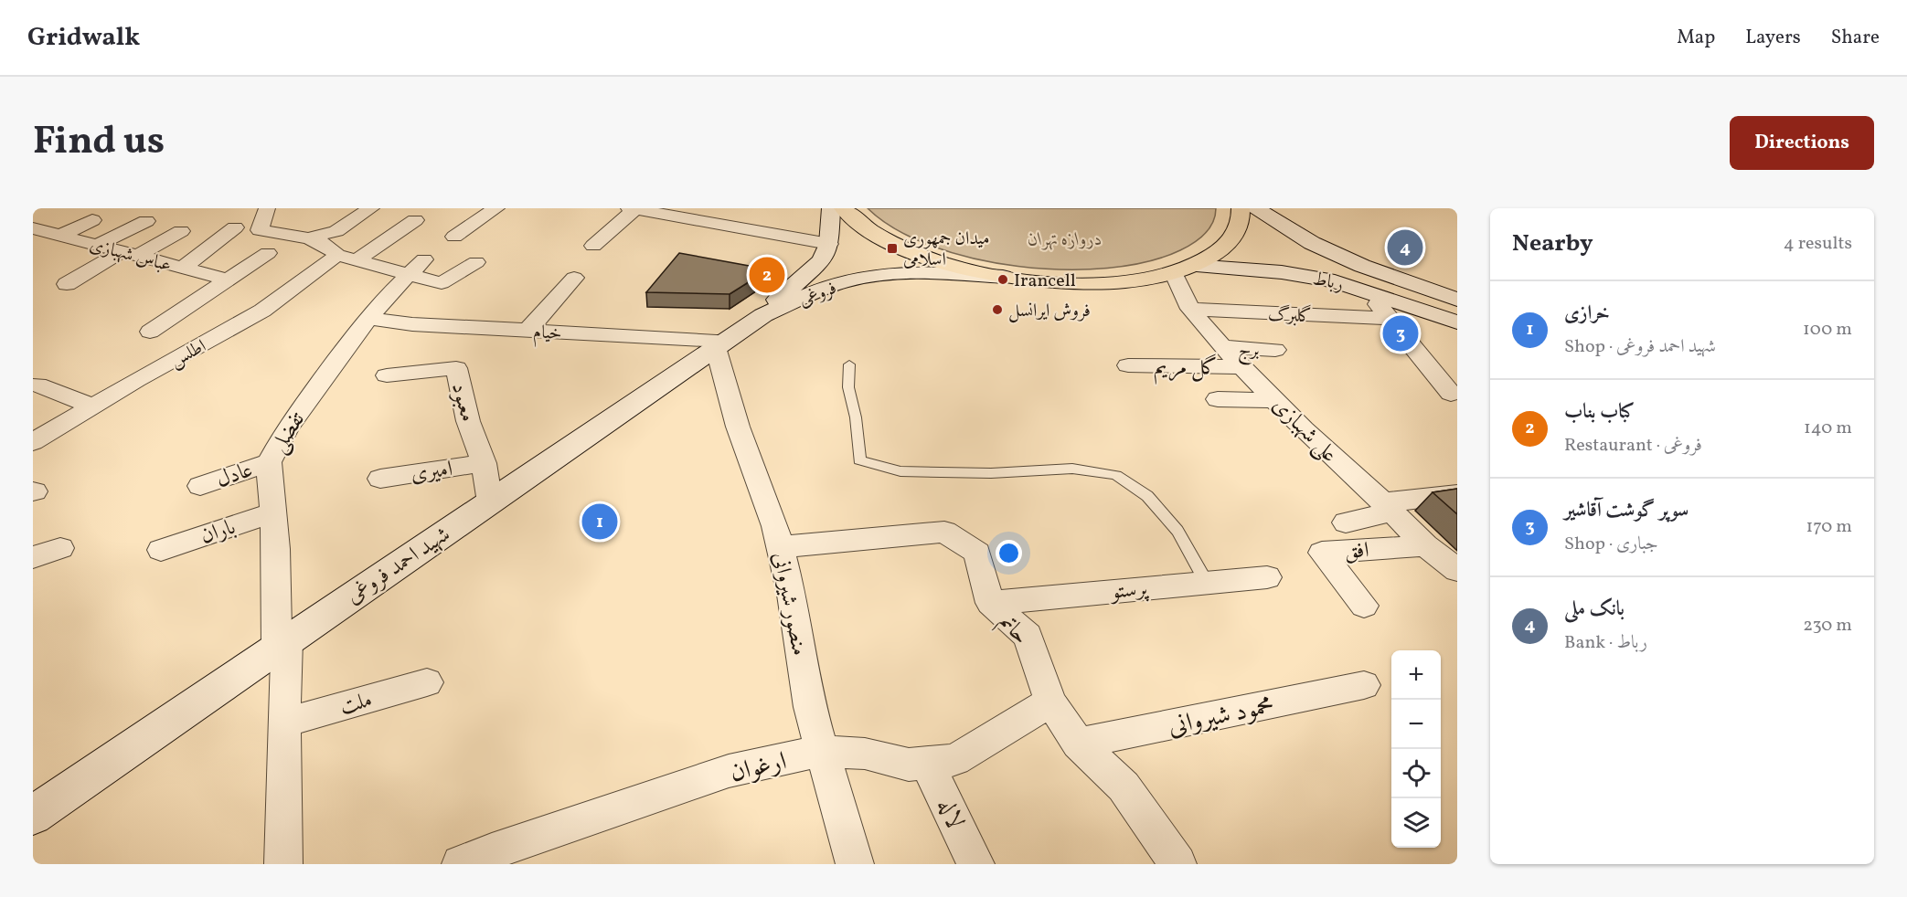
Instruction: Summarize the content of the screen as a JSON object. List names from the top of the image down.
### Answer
{
  "streets": {
    "main road": ["رباط", "فروغی", "شهید احمد فروغی"],
    "street": [
      "عباس شهبازی",
      "گلبرگ",
      "خیام",
      "برج",
      "اطلس",
      "گل مریم",
      "معبود",
      "علی شهبازی",
      "تفضلی",
      "امیری",
      "عادل",
      "باران",
      "افق",
      "پرستو",
      "منصور شیروانی",
      "حاتم",
      "ملت",
      "محمود شیروانی",
      "ارغوان",
      "لاله"
    ]
  },
  "crossings": [
    ["رباط", "علی شهبازی"],
    ["فروغی", "شهید احمد فروغی"],
    ["گلبرگ", "علی شهبازی"],
    ["خیام", "تفضلی"],
    ["خیام", "شهید احمد فروغی"],
    ["خیام", "منصور شیروانی"],
    ["برج", "علی شهبازی"],
    ["گل مریم", "علی شهبازی"],
    ["معبود", "امیری"],
    ["معبود", "شهید احمد فروغی"],
    ["علی شهبازی", "افق"],
    ["تفضلی", "عادل"],
    ["تفضلی", "باران"],
    ["تفضلی", "شهید احمد فروغی"],
    ["شهید احمد فروغی", "منصور شیروانی"],
    ["پرستو", "حاتم"],
    ["منصور شیروانی", "حاتم"],
    ["منصور شیروانی", "ارغوان"],
    ["حاتم", "محمود شیروانی"],
    ["حاتم", "ارغوان"],
    ["ارغوان", "لاله"]
  ],
  "parks": ["دروازه تهران"],
  "places": {
    "transit": ["میدان جمهوری اسلامی"],
    "other": ["Irancell", "فروش ایرانسل"]
  },
  "page": {
    "header": "Gridwalk",
    "nav": ["Map", "Layers", "Share"],
    "title": "Find us",
    "buttons": "Directions",
    "heading": ["Nearby", "4 results"],
    "pins": [
      "4",
      "2",
      "3",
      "1"
    ],
    "list": [
      {
        "mark": "1",
        "name": "خرازی",
        "note": "Shop · شهید احمد فروغی",
        "value": "100 m"
      },
      {
        "mark": "2",
        "name": "کباب بناب",
        "note": "Restaurant · فروغی",
        "value": "140 m"
      },
      {
        "mark": "3",
        "name": "سوپر گوشت آقاشیر",
        "note": "Shop · جباری",
        "value": "170 m"
      },
      {
        "mark": "4",
        "name": "بانک ملی",
        "note": "Bank · رباط",
        "value": "230 m"
      }
    ],
    "map_buttons": ["+", "−"]
  }
}
